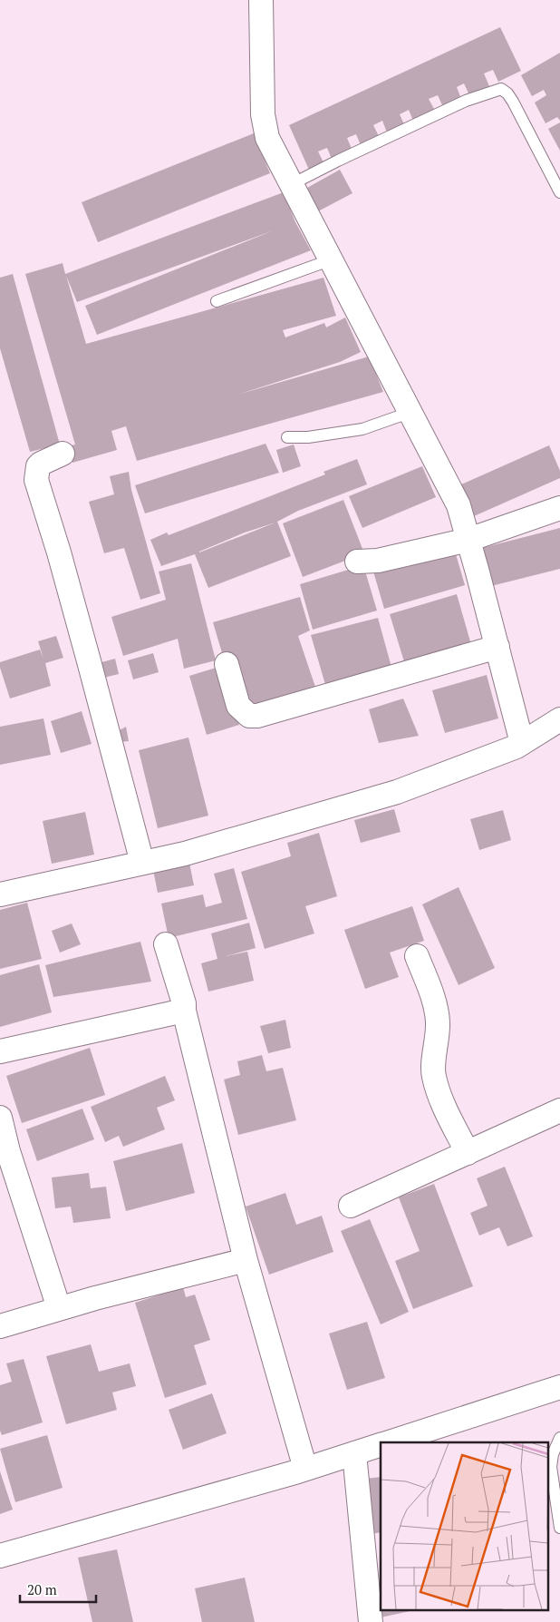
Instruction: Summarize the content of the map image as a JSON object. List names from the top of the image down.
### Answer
{
  "scale_bar": "20 m"
}
